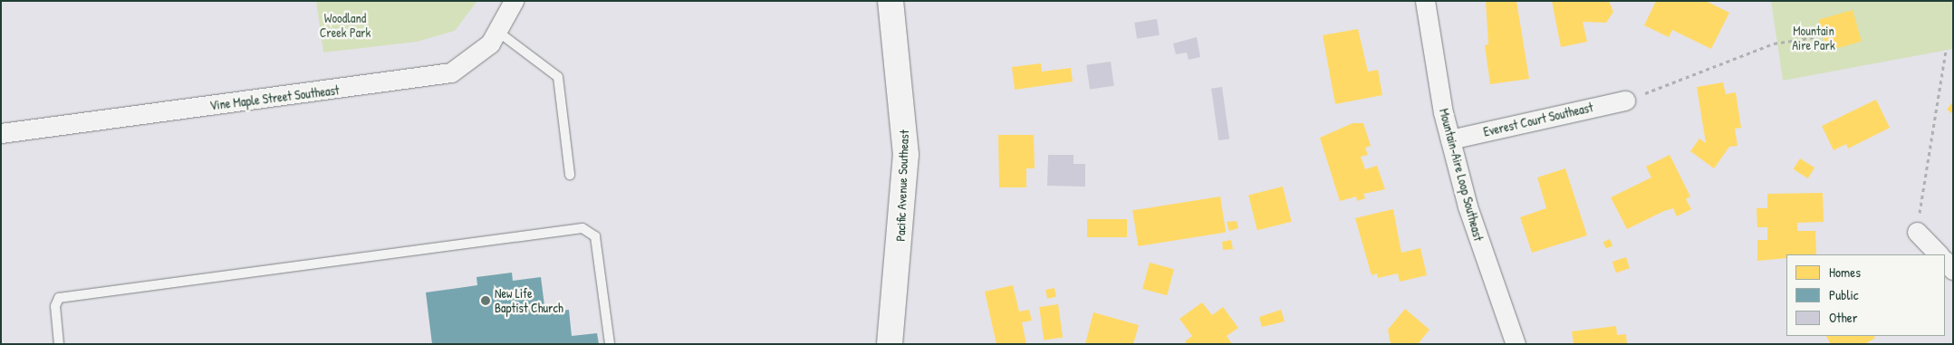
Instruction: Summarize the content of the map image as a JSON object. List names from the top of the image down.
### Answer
{
  "streets": {
    "main road": ["Pacific Avenue Southeast"],
    "street": ["Vine Maple Street Southeast", "Everest Court Southeast", "Mountain-Aire Loop Southeast"]
  },
  "crossings": [
    ["Everest Court Southeast", "Mountain-Aire Loop Southeast"]
  ],
  "parks": ["Woodland Creek Park", "Mountain Aire Park"],
  "places": ["New Life Baptist Church"],
  "legend": ["Homes", "Public", "Other"]
}
